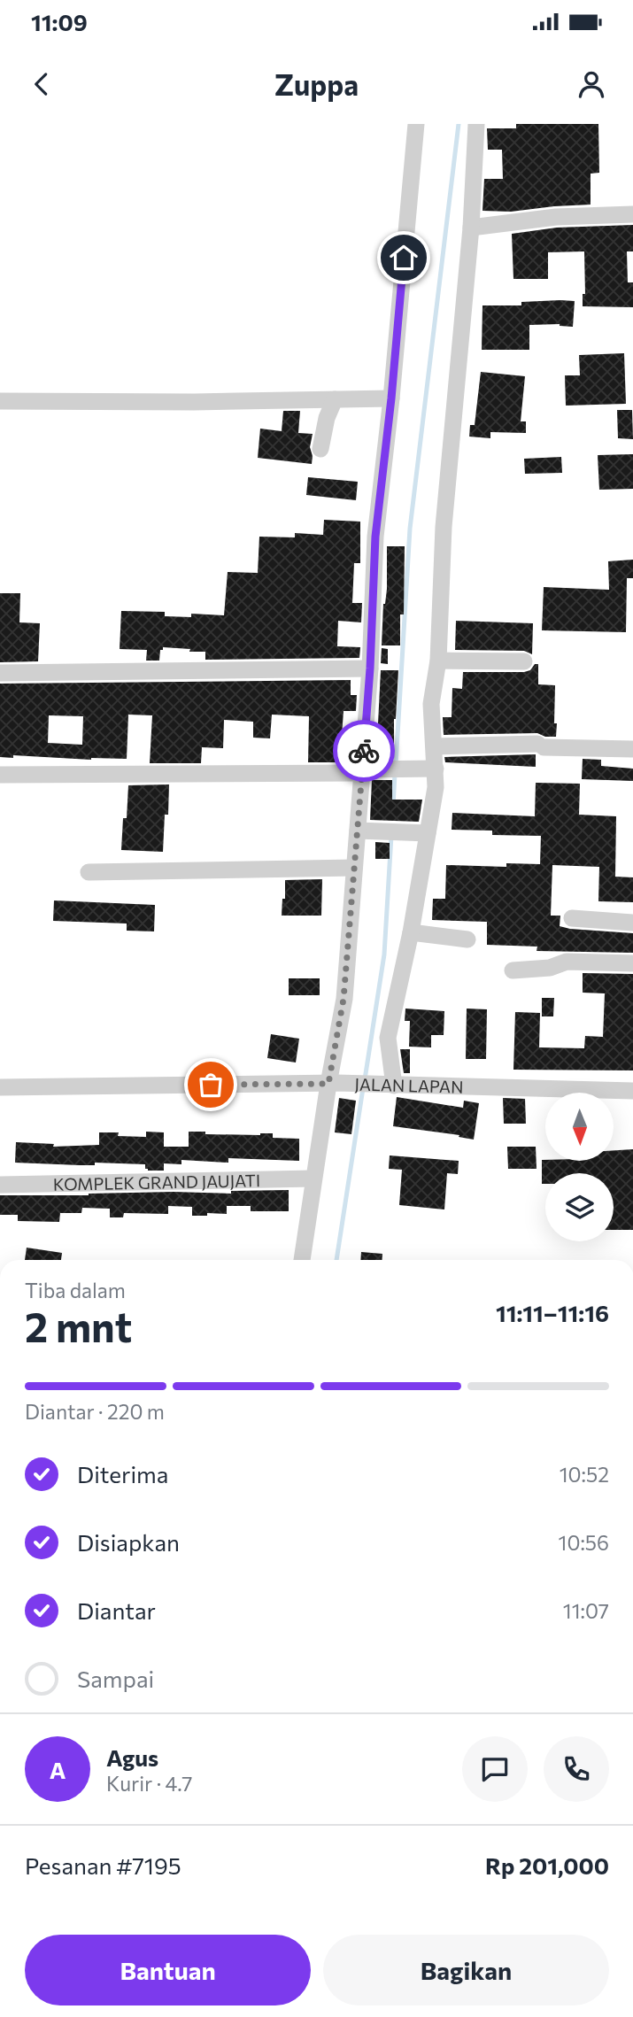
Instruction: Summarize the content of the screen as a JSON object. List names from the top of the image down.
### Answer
{
  "streets": {
    "street": ["JALAN LAPAN", "KOMPLEK GRAND JAUJATI"]
  },
  "north": "bottom",
  "page": {
    "status": "11:09",
    "header": "Zuppa",
    "heading": ["2 mnt", "Tiba dalam", "11:11–11:16"],
    "panel": [
      "Agus",
      "Kurir · 4.7",
      "Pesanan #7195",
      "Rp 201,000"
    ],
    "bar": "Diantar · 220 m",
    "list": [
      ["Diterima", "10:52"],
      ["Disiapkan", "10:56"],
      ["Diantar", "11:07"],
      "Sampai"
    ],
    "round": "A",
    "buttons": ["Bantuan", "Bagikan"]
  }
}
